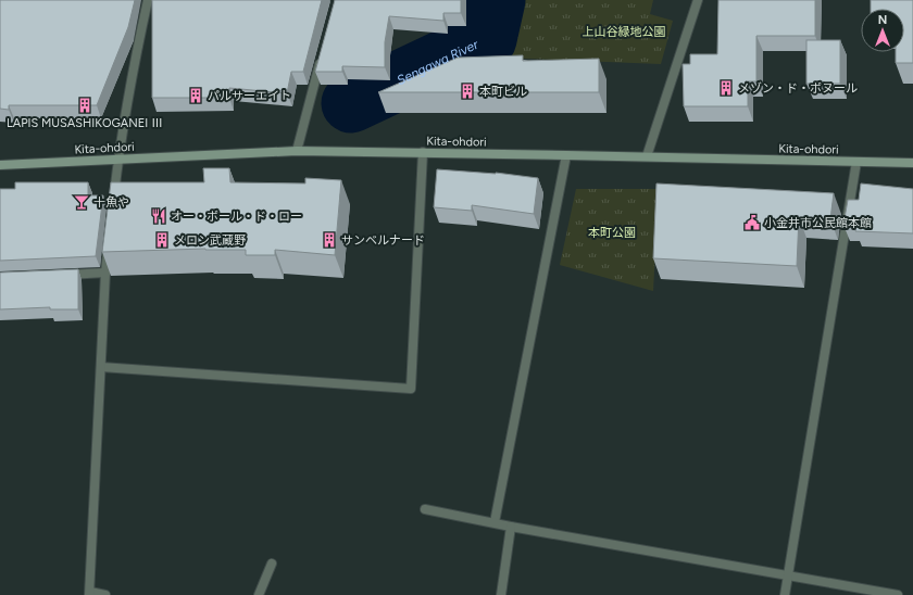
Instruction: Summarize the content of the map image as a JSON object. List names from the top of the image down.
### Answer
{
  "streets": {
    "street": ["Kita-ohdori"]
  },
  "water": ["Sengawa River"],
  "parks": ["上山谷緑地公園", "本町公園"],
  "places": {
    "building": [
      "メゾン・ド・ボヌール",
      "本町ビル",
      "パルサーエイト",
      "LAPIS MUSASHIKOGANEI Ⅲ",
      "メロン武蔵野",
      "サンベルナード"
    ],
    "bar": ["十魚や"],
    "restaurant": ["オー・ボール・ド・ロー"],
    "public building": ["小金井市公民館本館"]
  },
  "north": "top"
}
